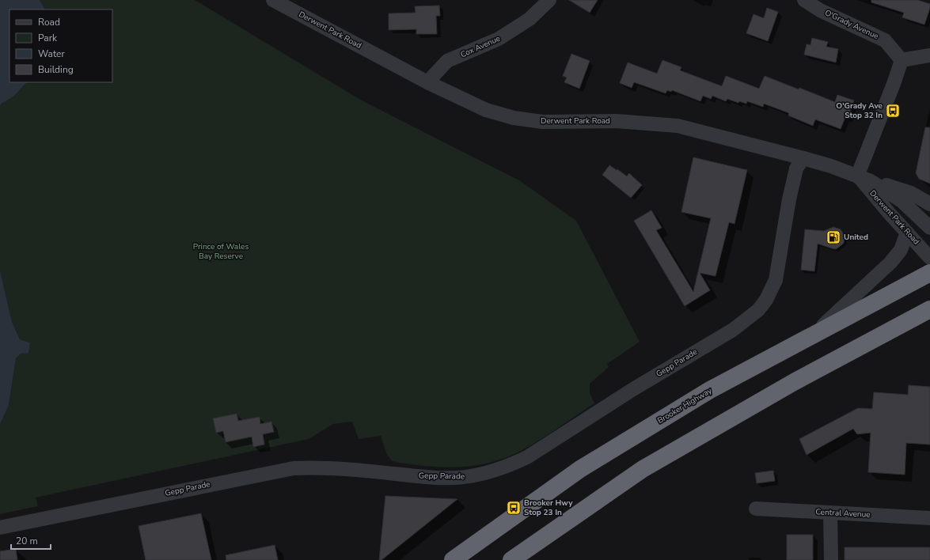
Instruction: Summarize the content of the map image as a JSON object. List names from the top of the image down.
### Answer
{
  "streets": {
    "highway": ["Brooker Highway"],
    "street": [
      "O'Grady Avenue",
      "Derwent Park Road",
      "Cox Avenue",
      "Gepp Parade",
      "Central Avenue"
    ]
  },
  "crossings": [
    ["Derwent Park Road", "Cox Avenue"],
    ["Derwent Park Road", "Gepp Parade"]
  ],
  "parks": ["Prince of Wales Bay Reserve"],
  "places": {
    "bus stop": ["O'Grady Ave Stop 32 In", "Brooker Hwy Stop 23 In"],
    "fuel station": ["United"]
  },
  "legend": [
    "Road",
    "Park",
    "Water",
    "Building"
  ],
  "scale_bar": "20 m"
}
